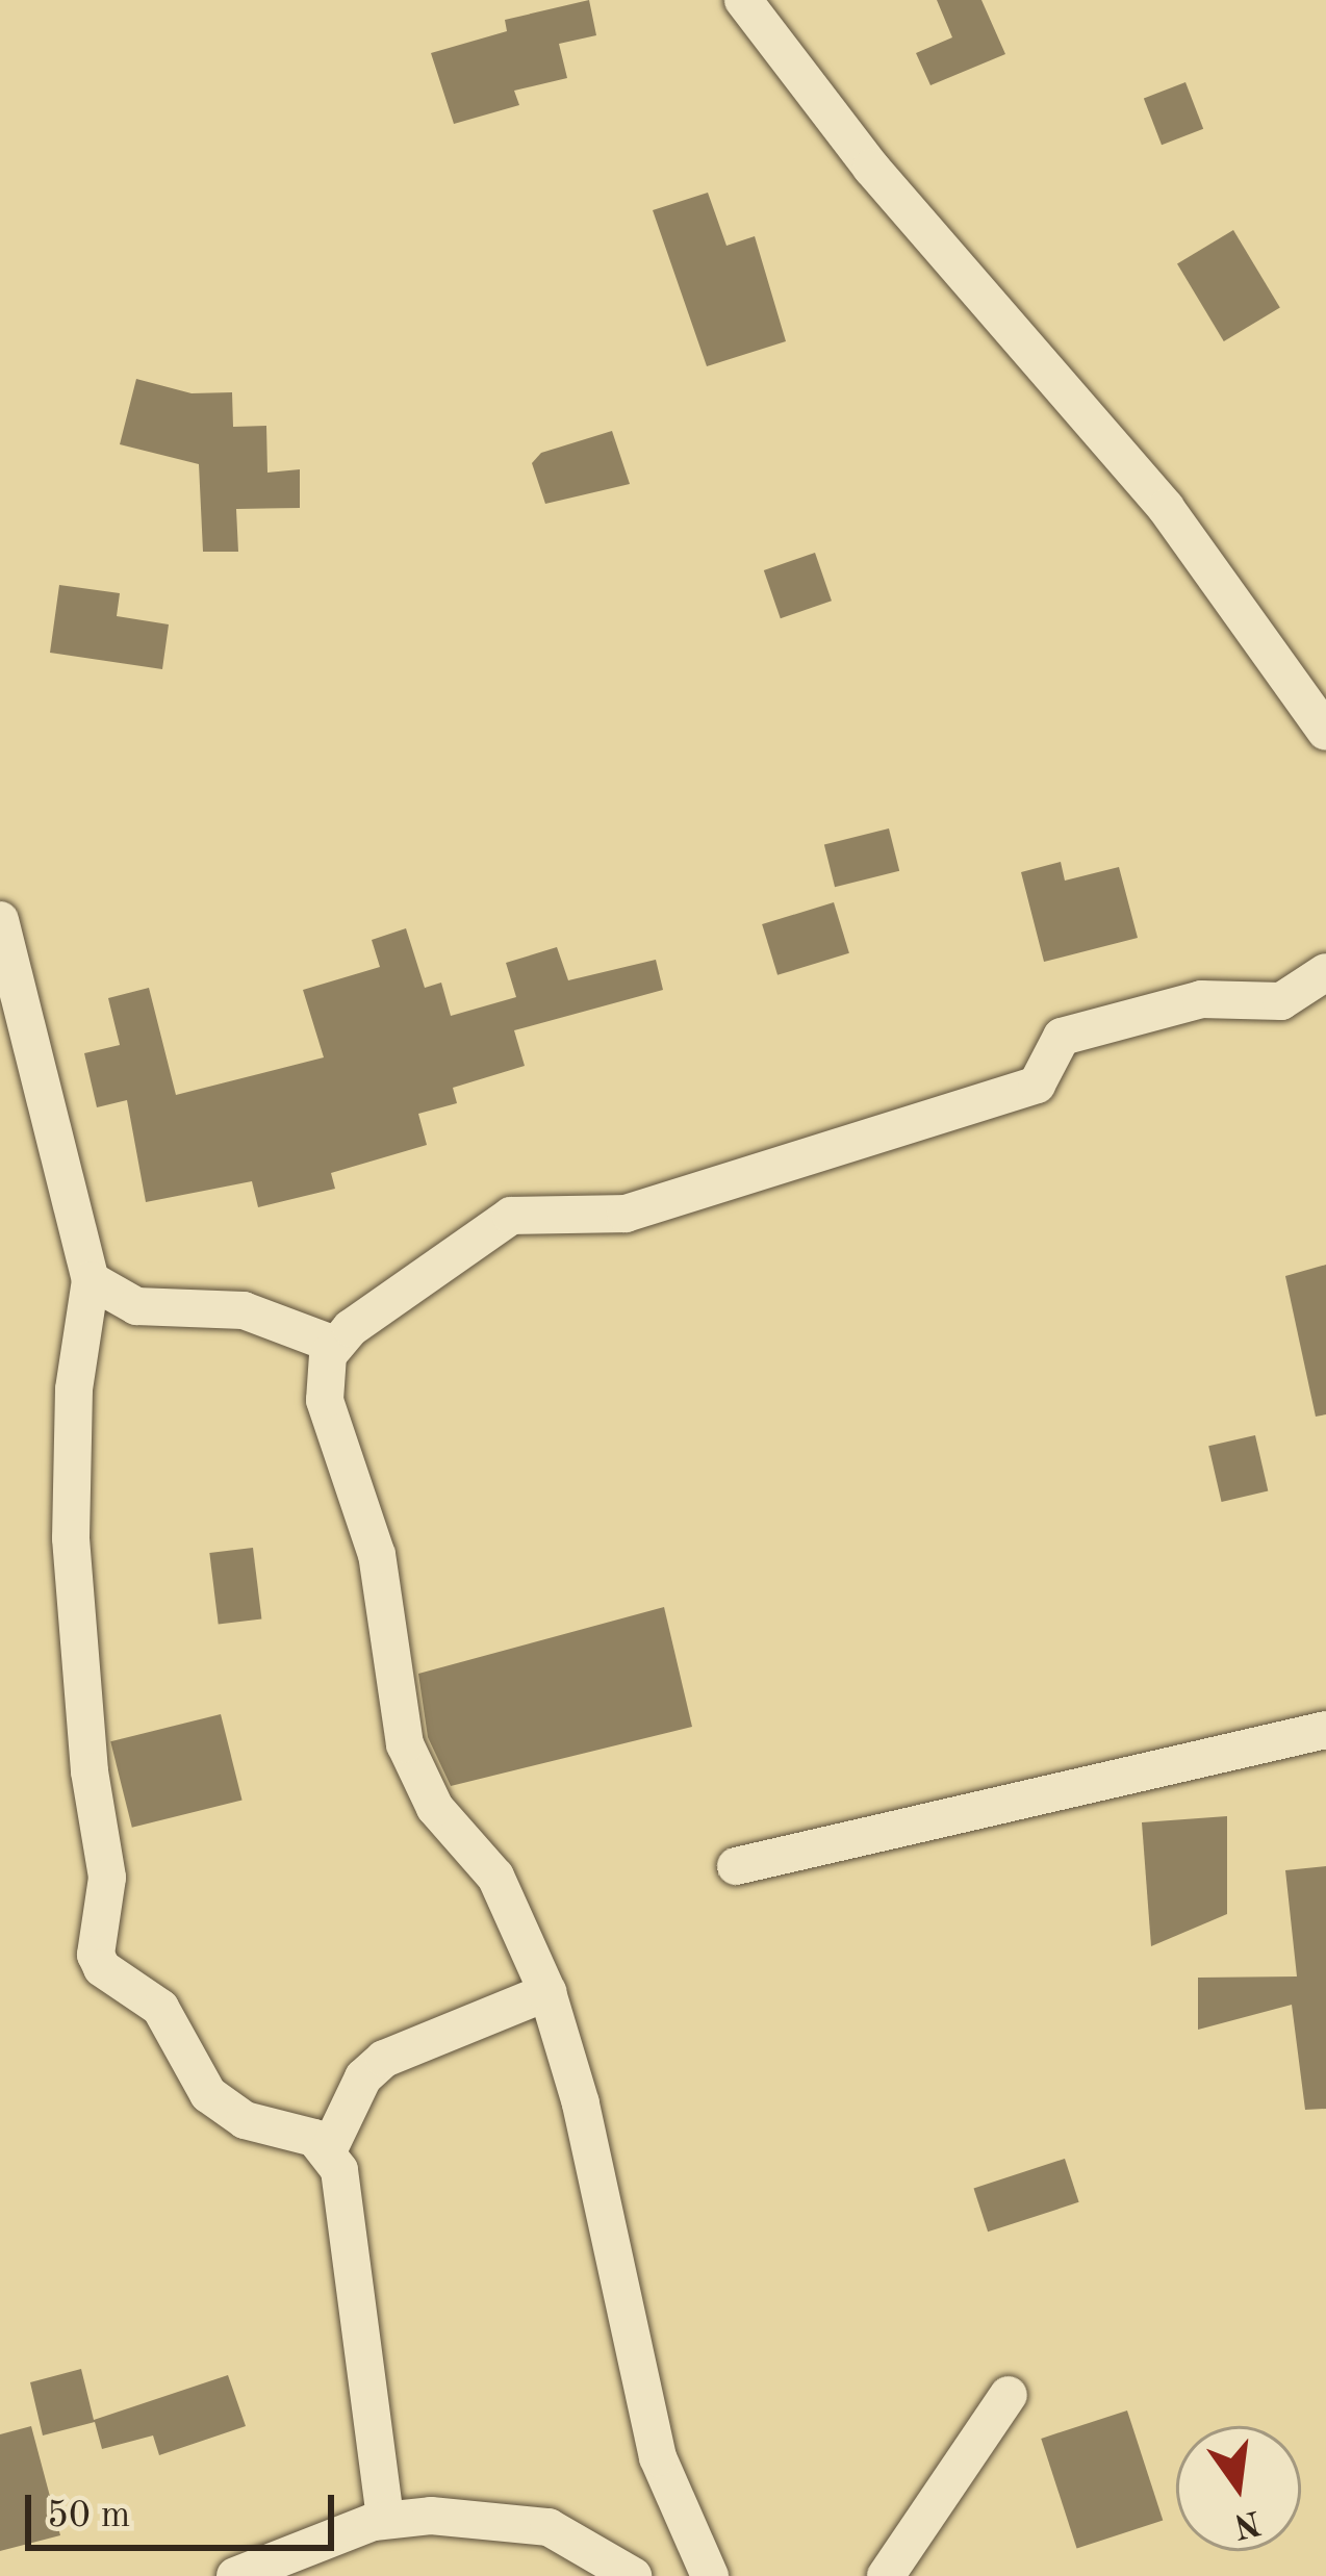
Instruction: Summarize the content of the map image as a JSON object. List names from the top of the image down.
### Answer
{
  "scale_bar": "50 m",
  "north": "bottom"
}
